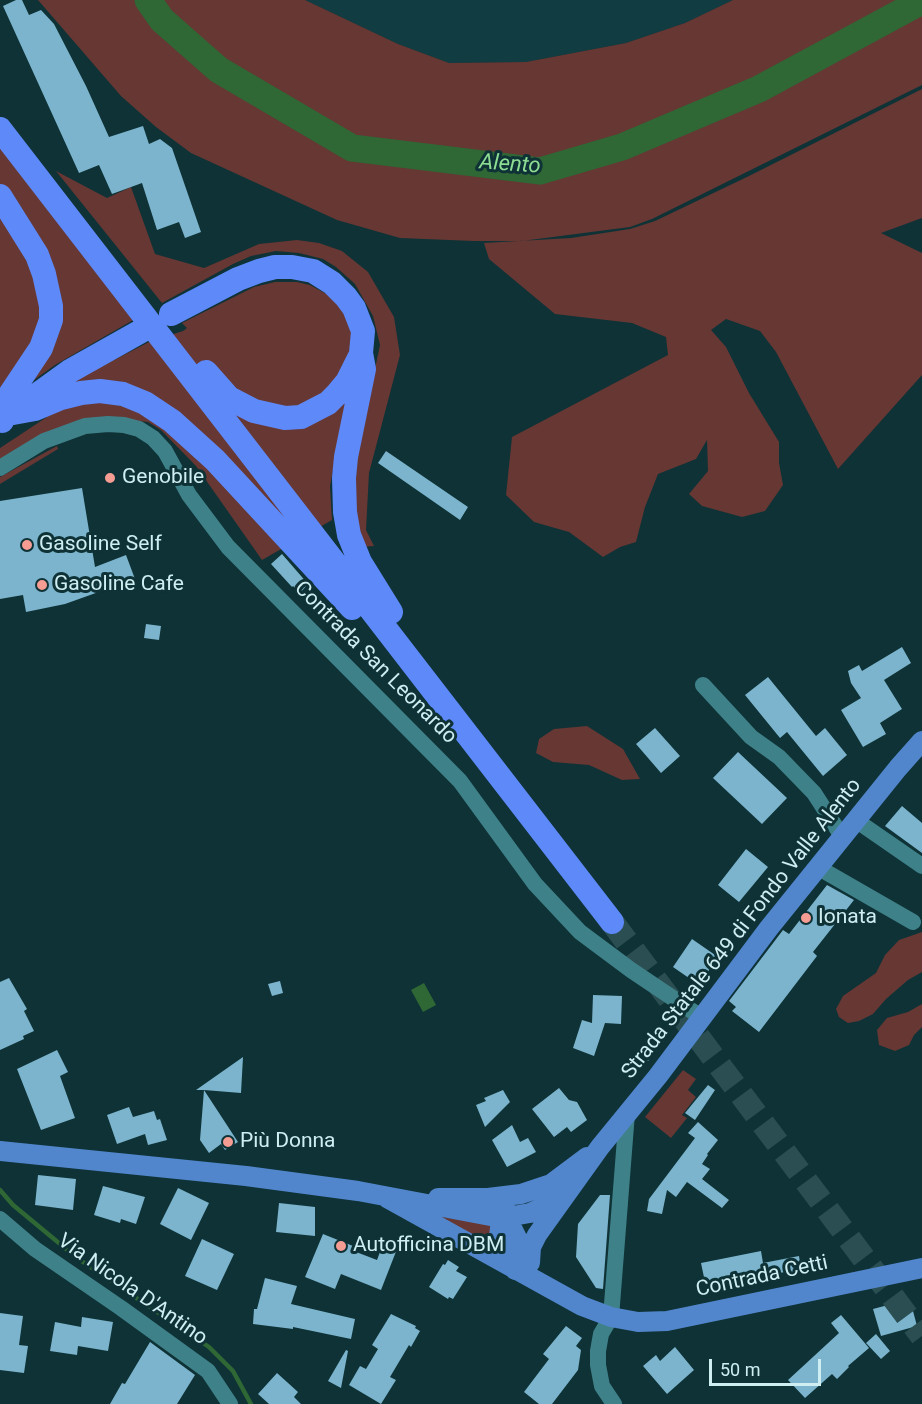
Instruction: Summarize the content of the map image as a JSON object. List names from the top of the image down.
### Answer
{
  "streets": {
    "main road": ["Strada Statale 649 di Fondo Valle Alento", "Contrada Cetti"],
    "street": ["Contrada San Leonardo", "Via Nicola D'Antino"]
  },
  "crossings": [
    ["Contrada San Leonardo", "Strada Statale 649 di Fondo Valle Alento"],
    ["Strada Statale 649 di Fondo Valle Alento", "Contrada Cetti"]
  ],
  "water": ["Alento"],
  "places": [
    "Genobile",
    "Gasoline Self",
    "Gasoline Cafe",
    "Ionata",
    "Più Donna",
    "Autofficina DBM"
  ],
  "scale_bar": "50 m"
}
